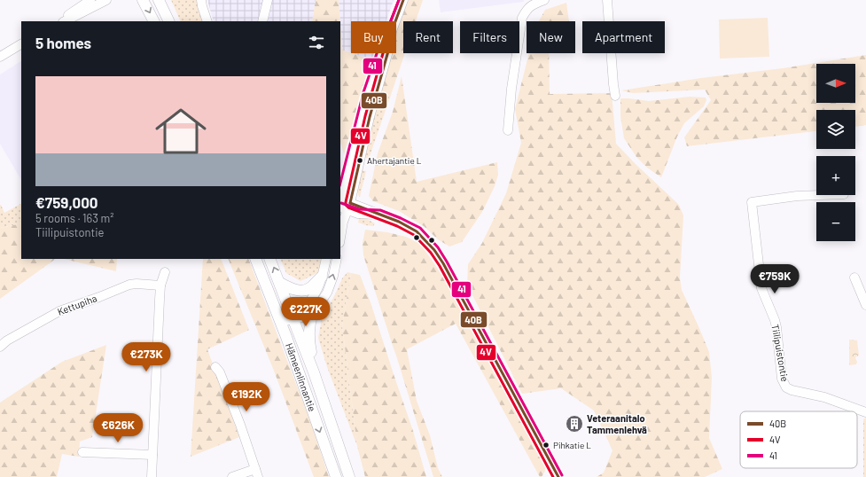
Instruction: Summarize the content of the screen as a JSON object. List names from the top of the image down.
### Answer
{
  "streets": {
    "main road": ["Hämeenlinnantie"],
    "street": ["Kettupiha", "Tiilipuistontie"]
  },
  "places": {
    "other": ["Ahertajantie L", "Pihkatie L"],
    "building": ["Veteraanitalo Tammenlehvä"]
  },
  "lines": ["transit line 40B", "transit line 4V", "transit line 41"],
  "legend": ["40B", "4V", "41"],
  "north": "right",
  "page": {
    "chip": [
      "Buy",
      "Rent",
      "Filters",
      "New",
      "Apartment"
    ],
    "heading": "5 homes",
    "map_buttons": ["+", "−"],
    "list": [
      {
        "name": "€759,000",
        "note": "5 rooms · 163 m² · Tiilipuistontie"
      }
    ],
    "price": [
      "€759K",
      "€227K",
      "€273K",
      "€192K",
      "€626K"
    ]
  }
}
